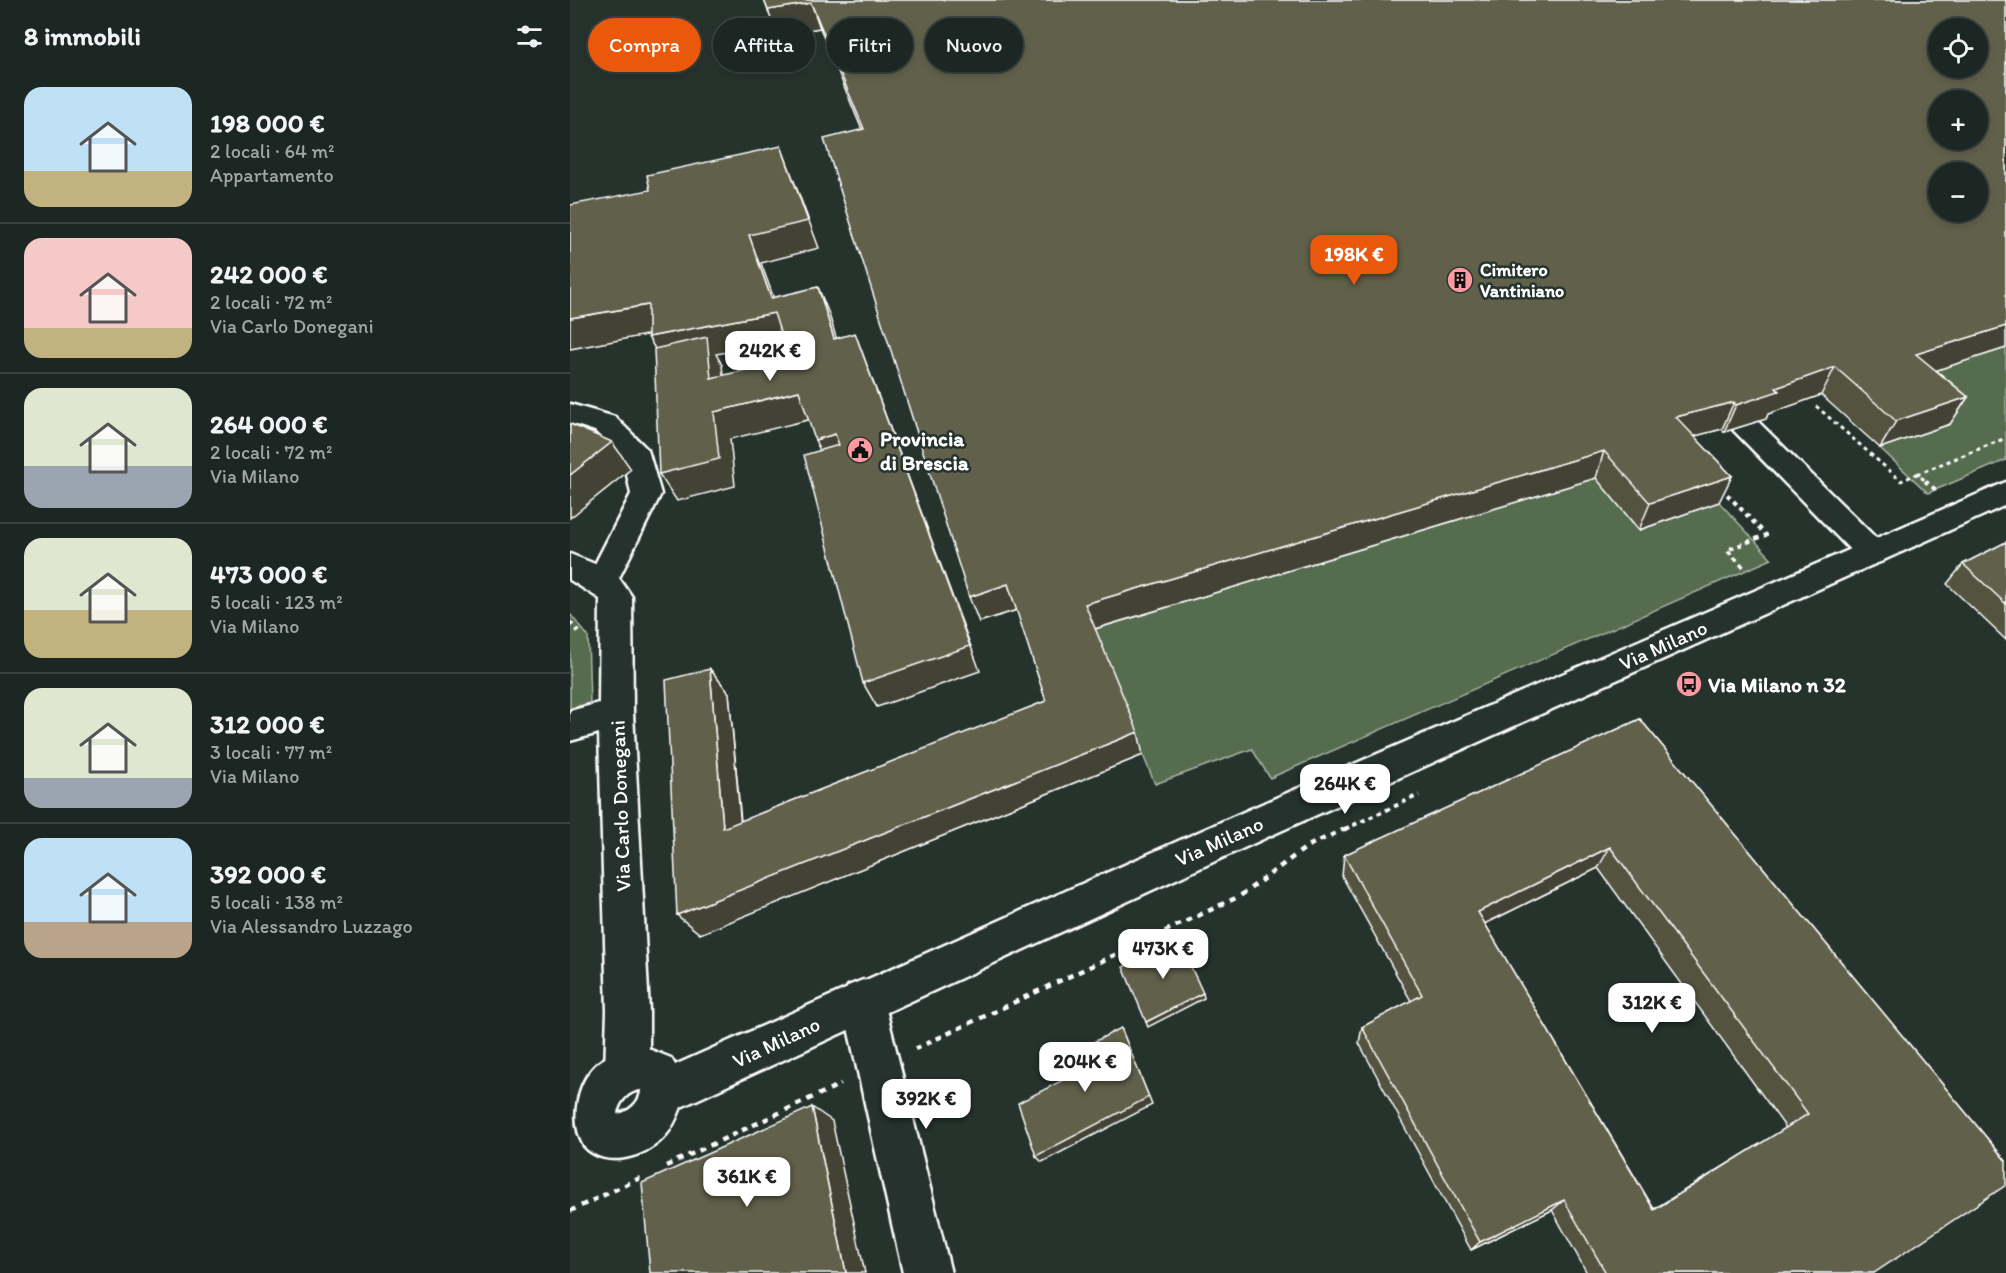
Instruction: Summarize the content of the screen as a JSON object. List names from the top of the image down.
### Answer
{
  "streets": {
    "main road": ["Via Milano", "Via Carlo Donegani"]
  },
  "places": {
    "building": ["Cimitero Vantiniano"],
    "public building": ["Provincia di Brescia"],
    "bus stop": ["Via Milano n 32"]
  },
  "page": {
    "heading": "8 immobili",
    "map_buttons": ["+", "−"],
    "chip": [
      "Compra",
      "Affitta",
      "Filtri",
      "Nuovo"
    ],
    "list": [
      {
        "name": "198 000 €",
        "note": "2 locali · 64 m² · Appartamento"
      },
      {
        "name": "242 000 €",
        "note": "2 locali · 72 m² · Via Carlo Donegani"
      },
      {
        "name": "264 000 €",
        "note": "2 locali · 72 m² · Via Milano"
      },
      {
        "name": "473 000 €",
        "note": "5 locali · 123 m² · Via Milano"
      },
      {
        "name": "312 000 €",
        "note": "3 locali · 77 m² · Via Milano"
      },
      {
        "name": "392 000 €",
        "note": "5 locali · 138 m² · Via Alessandro Luzzago"
      }
    ],
    "price": [
      "198K €",
      "242K €",
      "264K €",
      "473K €",
      "312K €",
      "204K €",
      "392K €",
      "361K €"
    ]
  }
}
